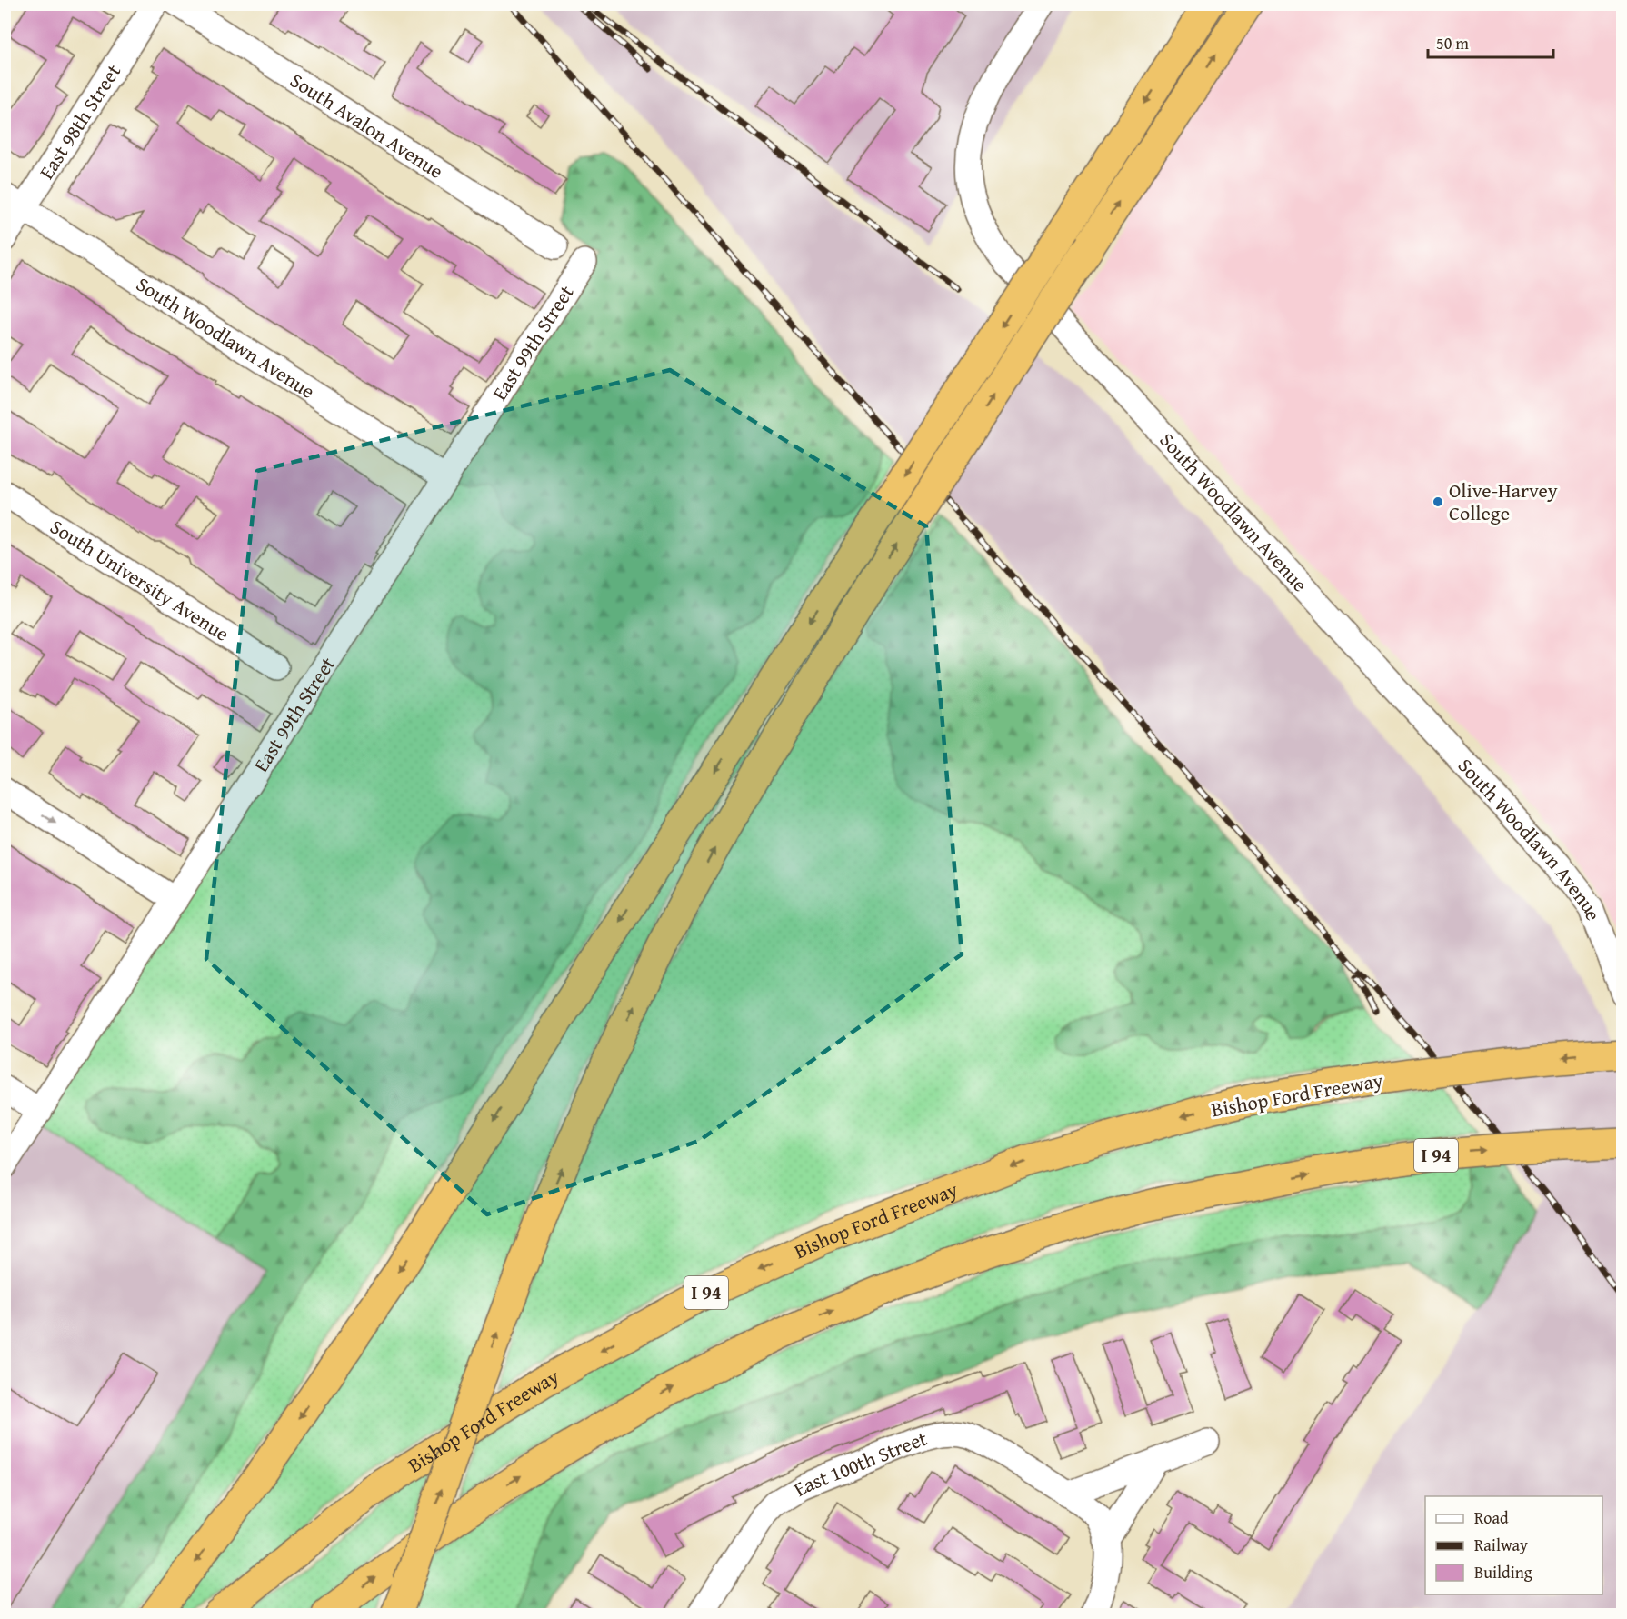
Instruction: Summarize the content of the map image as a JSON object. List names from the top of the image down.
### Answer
{
  "streets": {
    "highway": ["Bishop Ford Freeway", "I 94"],
    "street": [
      "East 98th Street",
      "South Avalon Avenue",
      "South Woodlawn Avenue",
      "East 99th Street",
      "South University Avenue",
      "East 100th Street"
    ]
  },
  "crossings": [
    ["East 98th Street", "South Woodlawn Avenue"],
    ["South Woodlawn Avenue", "East 99th Street"]
  ],
  "places": ["Olive-Harvey College"],
  "legend": ["Road", "Railway", "Building"],
  "scale_bar": "50 m"
}
